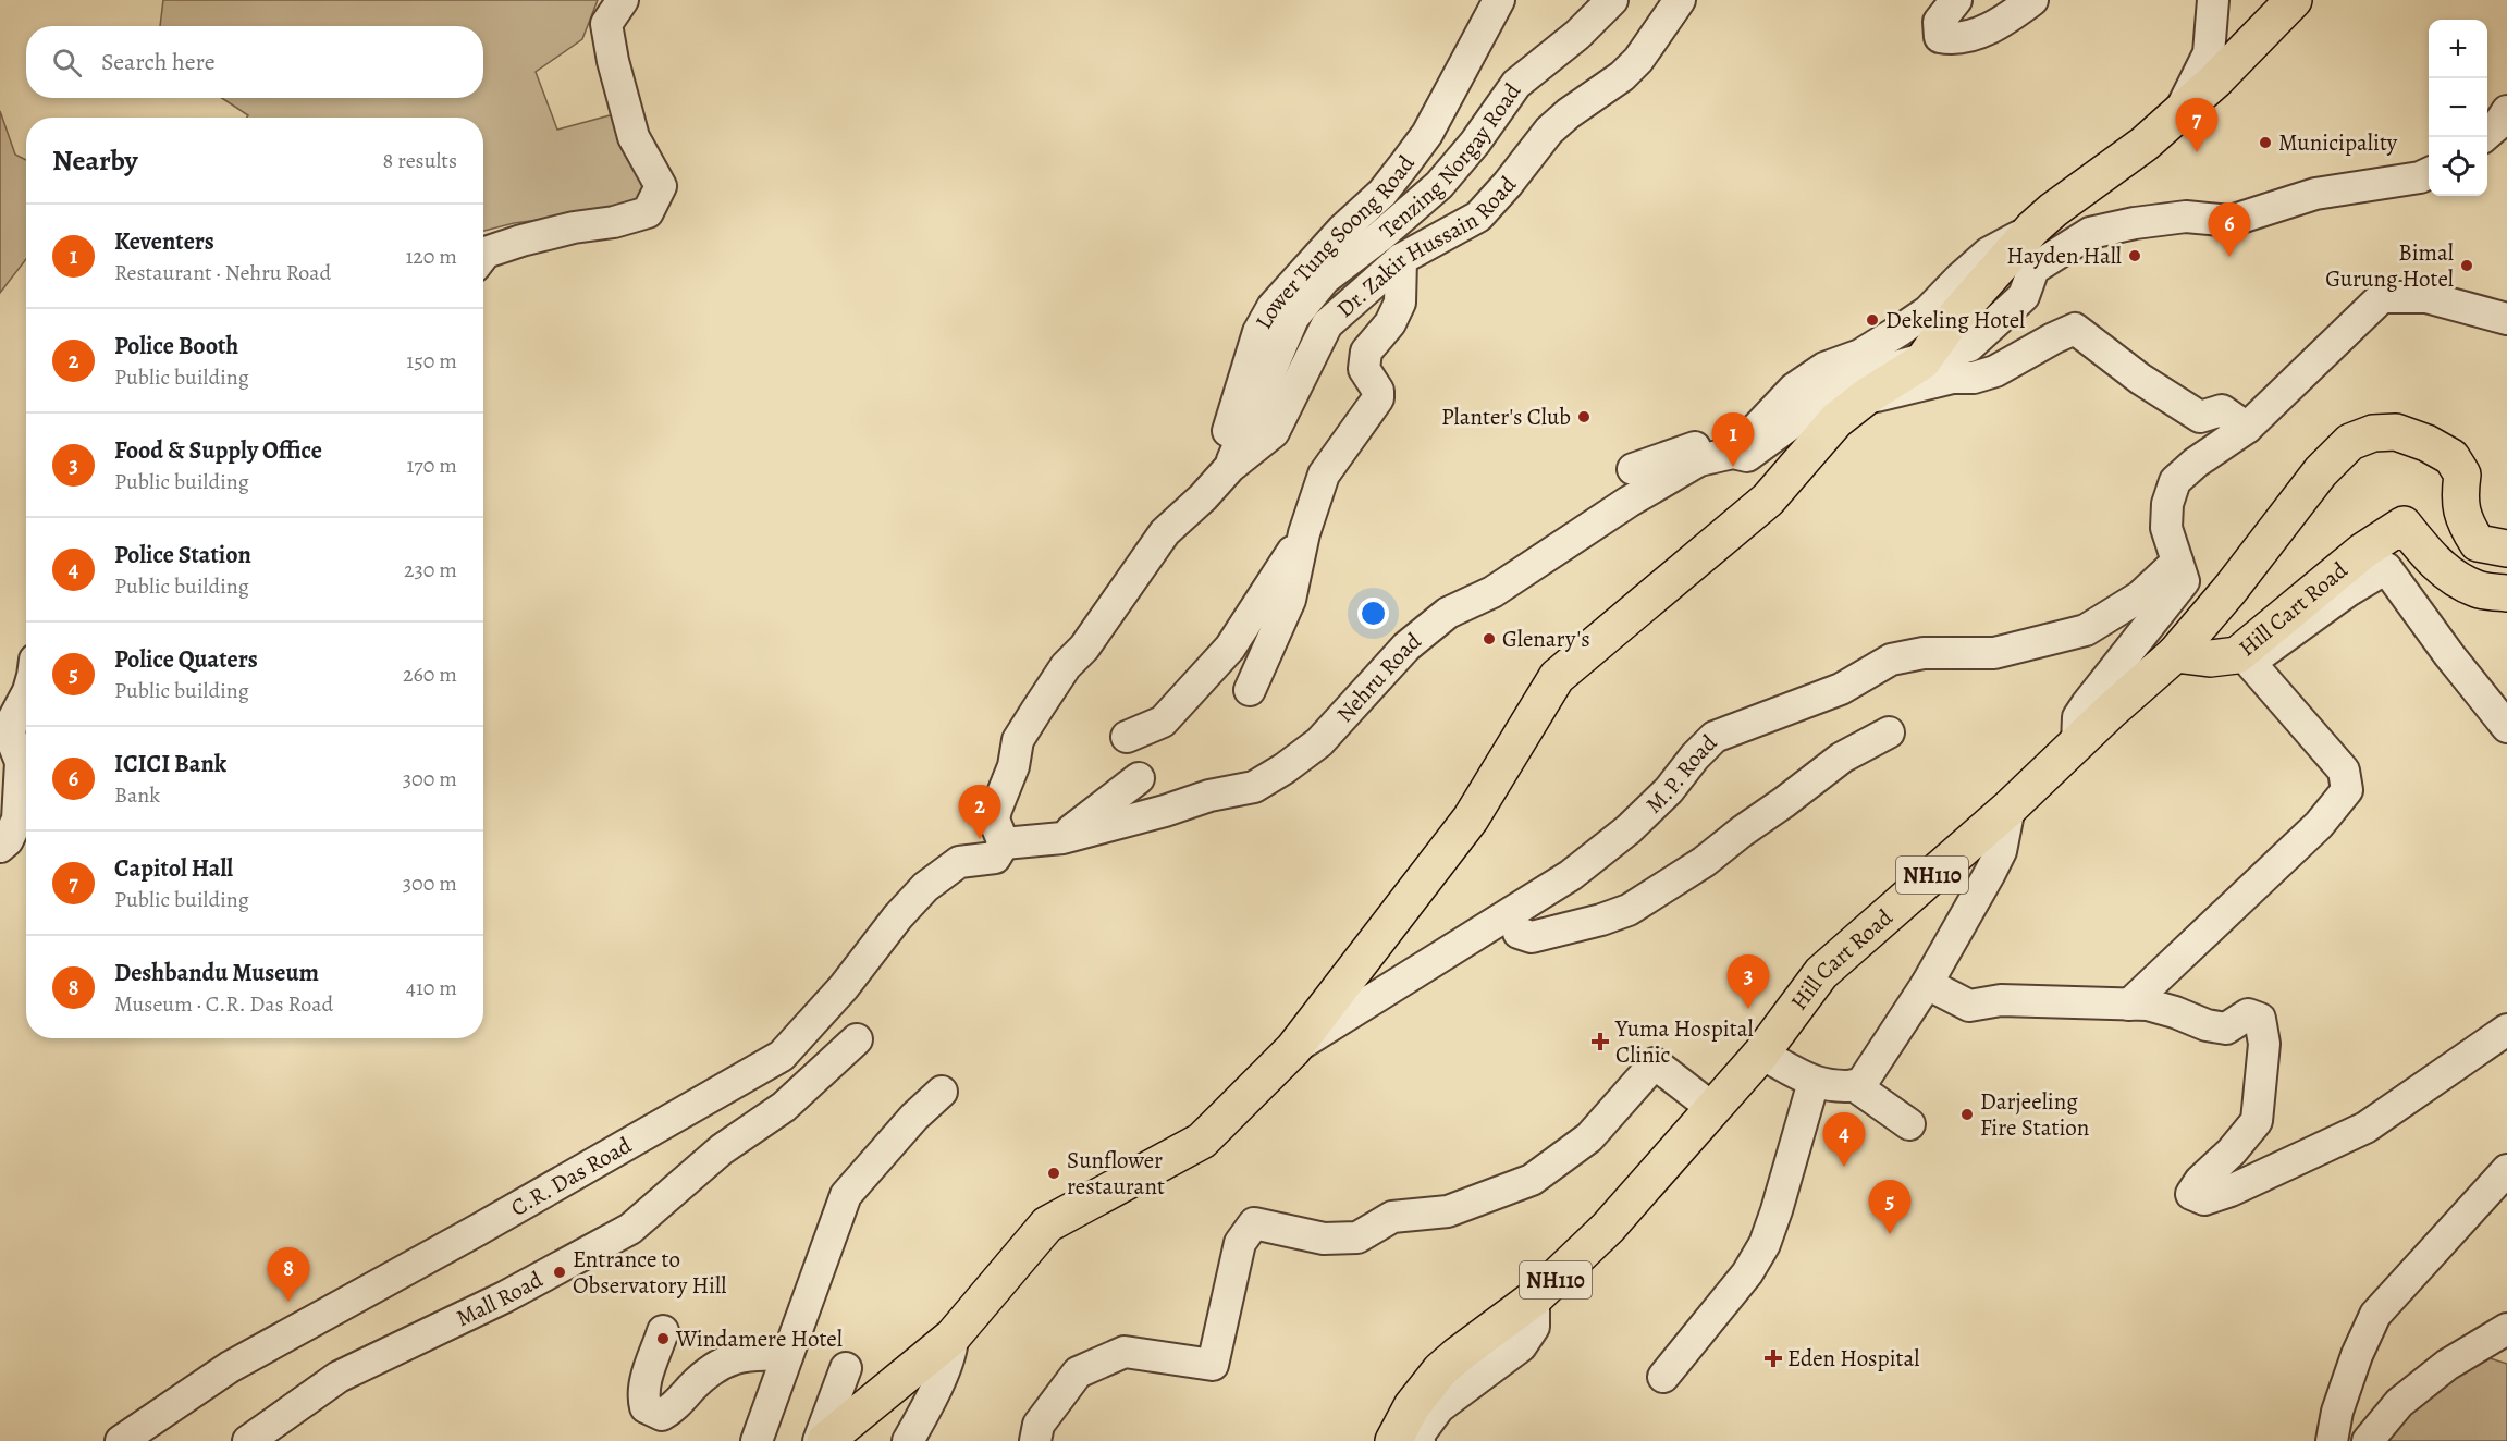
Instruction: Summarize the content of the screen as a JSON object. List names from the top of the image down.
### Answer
{
  "streets": {
    "main road": ["Hill Cart Road", "NH110"],
    "street": [
      "Tenzing Norgay Road",
      "Lower Tung Soong Road",
      "Dr. Zakir Hussain Road",
      "Nehru Road",
      "M.P. Road",
      "C.R. Das Road",
      "Mall Road"
    ]
  },
  "crossings": [
    ["Tenzing Norgay Road", "Dr. Zakir Hussain Road"],
    ["Lower Tung Soong Road", "Dr. Zakir Hussain Road"],
    ["Dr. Zakir Hussain Road", "Nehru Road"],
    ["Dr. Zakir Hussain Road", "C.R. Das Road"],
    ["Nehru Road", "C.R. Das Road"]
  ],
  "places": {
    "other": [
      "Municipality",
      "Hayden Hall",
      "Bimal Gurung Hotel",
      "Dekeling Hotel",
      "Planter's Club",
      "Glenary's",
      "Darjeeling Fire Station",
      "Sunflower restaurant",
      "Entrance to Observatory Hill",
      "Windamere Hotel"
    ],
    "health": ["Yuma Hospital Clinic", "Eden Hospital"]
  },
  "page": {
    "map_buttons": ["+", "−"],
    "search": "Search here",
    "pins": [
      "7",
      "6",
      "1",
      "2",
      "3",
      "4",
      "5",
      "8"
    ],
    "heading": ["Nearby", "8 results"],
    "list": [
      {
        "mark": "1",
        "name": "Keventers",
        "note": "Restaurant · Nehru Road",
        "value": "120 m"
      },
      {
        "mark": "2",
        "name": "Police Booth",
        "note": "Public building",
        "value": "150 m"
      },
      {
        "mark": "3",
        "name": "Food & Supply Office",
        "note": "Public building",
        "value": "170 m"
      },
      {
        "mark": "4",
        "name": "Police Station",
        "note": "Public building",
        "value": "230 m"
      },
      {
        "mark": "5",
        "name": "Police Quaters",
        "note": "Public building",
        "value": "260 m"
      },
      {
        "mark": "6",
        "name": "ICICI Bank",
        "note": "Bank",
        "value": "300 m"
      },
      {
        "mark": "7",
        "name": "Capitol Hall",
        "note": "Public building",
        "value": "300 m"
      },
      {
        "mark": "8",
        "name": "Deshbandu Museum",
        "note": "Museum · C.R. Das Road",
        "value": "410 m"
      }
    ]
  }
}
